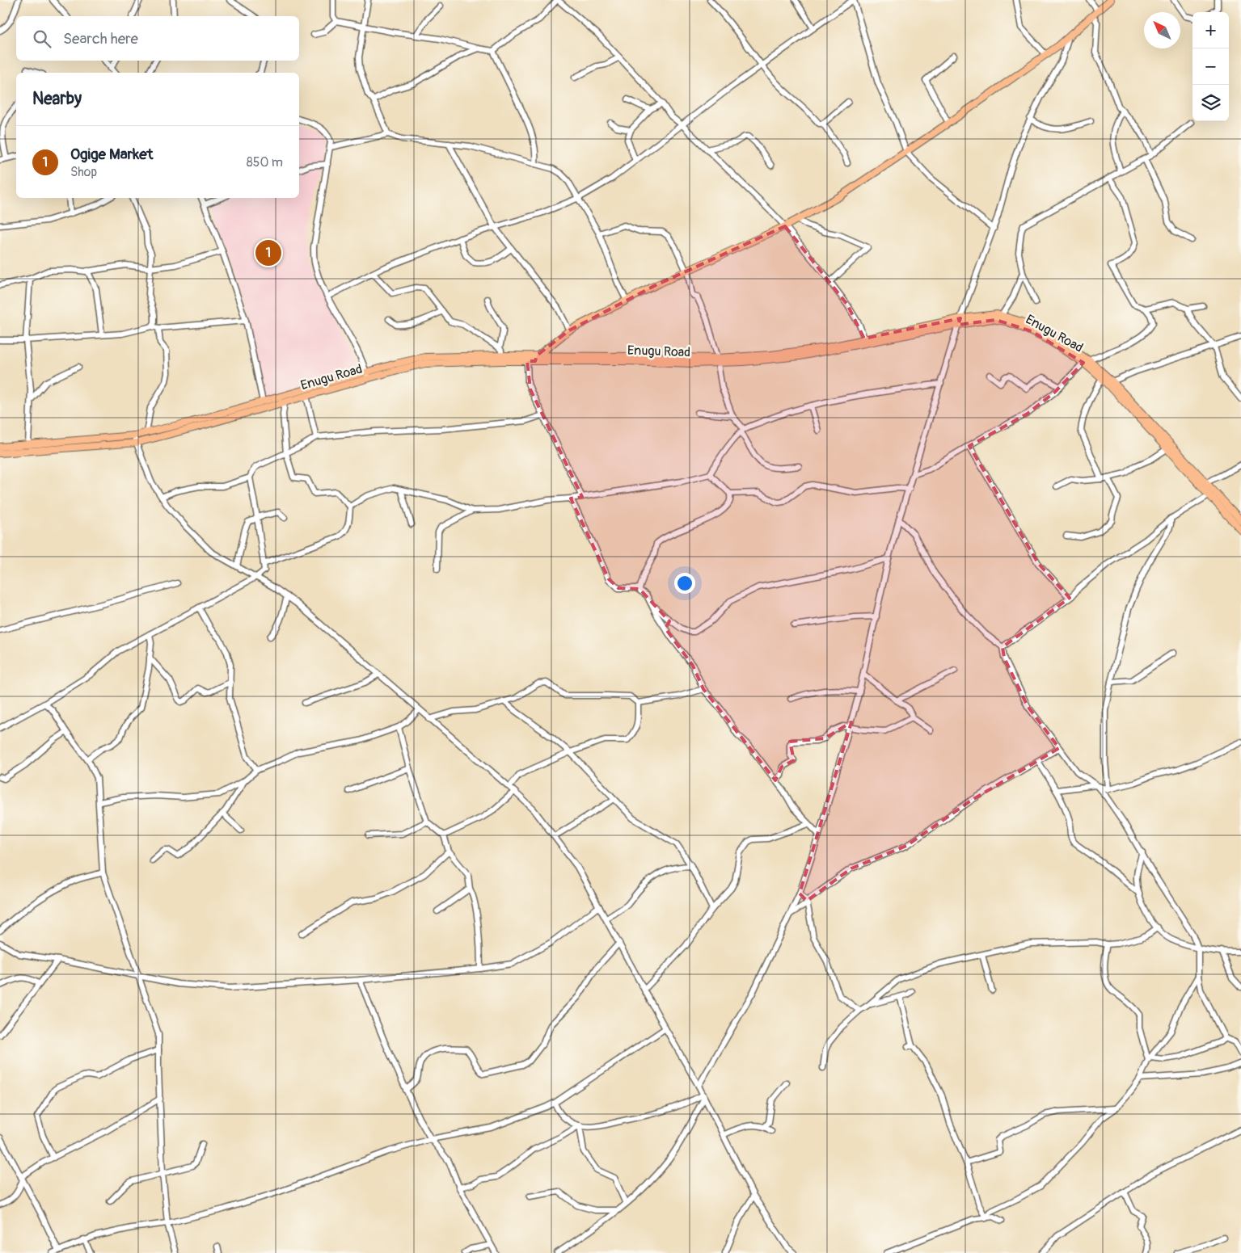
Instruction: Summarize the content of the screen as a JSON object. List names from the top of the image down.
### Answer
{
  "streets": {
    "main road": ["Enugu Road"]
  },
  "north": "top left",
  "page": {
    "map_buttons": ["+", "−"],
    "search": "Search here",
    "heading": "Nearby",
    "list": [
      {
        "mark": "1",
        "name": "Ogige Market",
        "note": "Shop",
        "value": "850 m"
      }
    ],
    "pins": "1"
  }
}
